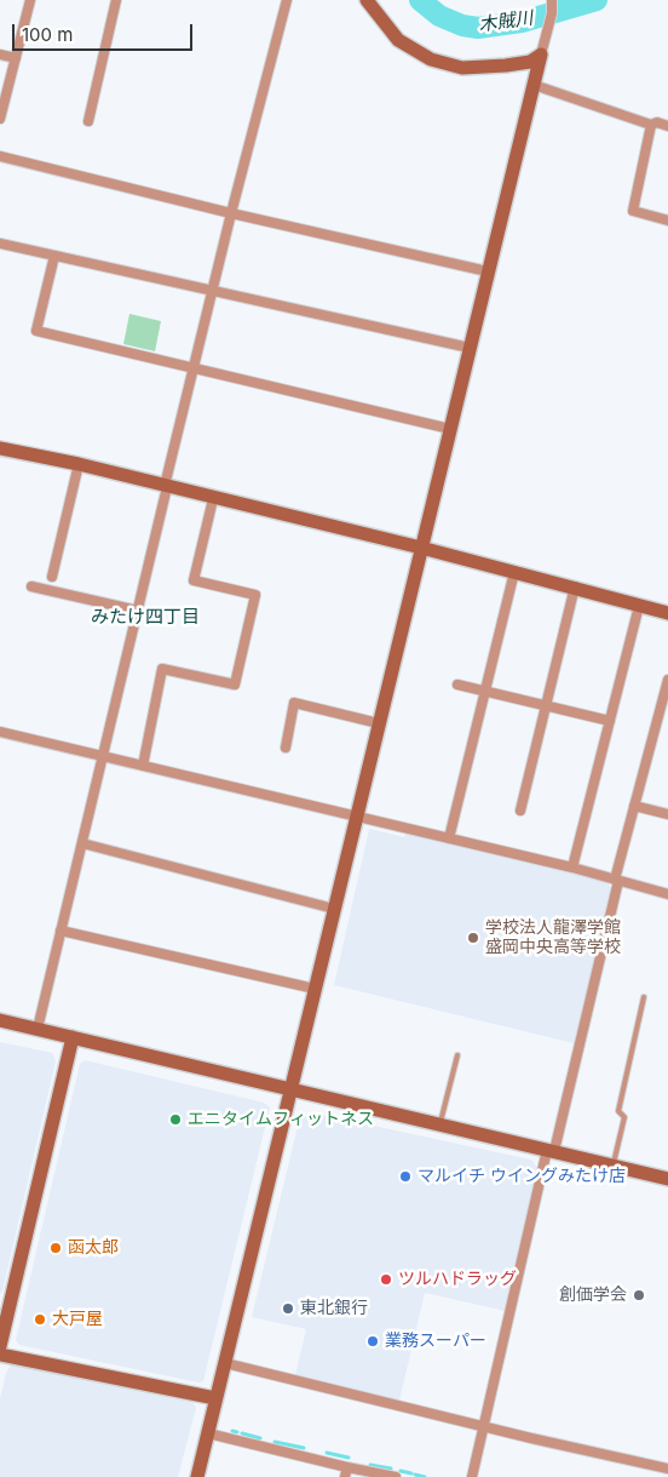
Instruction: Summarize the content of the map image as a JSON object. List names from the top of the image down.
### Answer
{
  "districts": ["みたけ四丁目"],
  "water": ["木賊川"],
  "places": [
    "学校法人龍澤学館 盛岡中央高等学校",
    "エニタイムフィットネス",
    "マルイチ ウイングみたけ店",
    "函太郎",
    "ツルハドラッグ",
    "創価学会",
    "東北銀行",
    "大戸屋",
    "業務スーパー"
  ],
  "scale_bar": "100 m"
}
